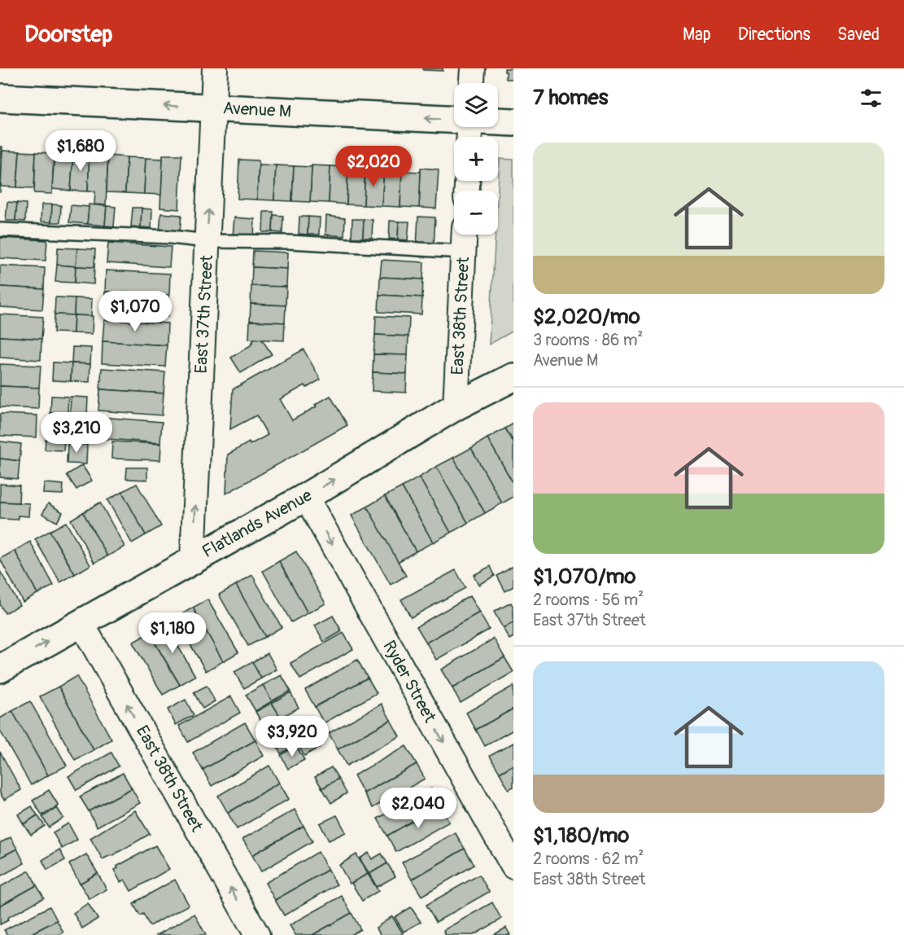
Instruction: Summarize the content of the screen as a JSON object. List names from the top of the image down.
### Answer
{
  "streets": {
    "main road": ["Avenue M", "Flatlands Avenue"],
    "street": ["East 37th Street", "East 38th Street", "Ryder Street"]
  },
  "crossings": [
    ["Avenue M", "East 37th Street"],
    ["East 37th Street", "Flatlands Avenue"],
    ["East 38th Street", "Flatlands Avenue"],
    ["Flatlands Avenue", "Ryder Street"]
  ],
  "one_way": [
    "Avenue M",
    "East 37th Street",
    "East 38th Street",
    "Flatlands Avenue",
    "Ryder Street"
  ],
  "page": {
    "header": "Doorstep",
    "nav": ["Map", "Directions", "Saved"],
    "heading": "7 homes",
    "map_buttons": ["+", "−"],
    "list": [
      {
        "name": "$2,020/mo",
        "note": "3 rooms · 86 m² · Avenue M"
      },
      {
        "name": "$1,070/mo",
        "note": "2 rooms · 56 m² · East 37th Street"
      },
      {
        "name": "$1,180/mo",
        "note": "2 rooms · 62 m² · East 38th Street"
      }
    ],
    "price": [
      "$1,680",
      "$2,020",
      "$1,070",
      "$3,210",
      "$1,180",
      "$3,920",
      "$2,040"
    ]
  }
}
